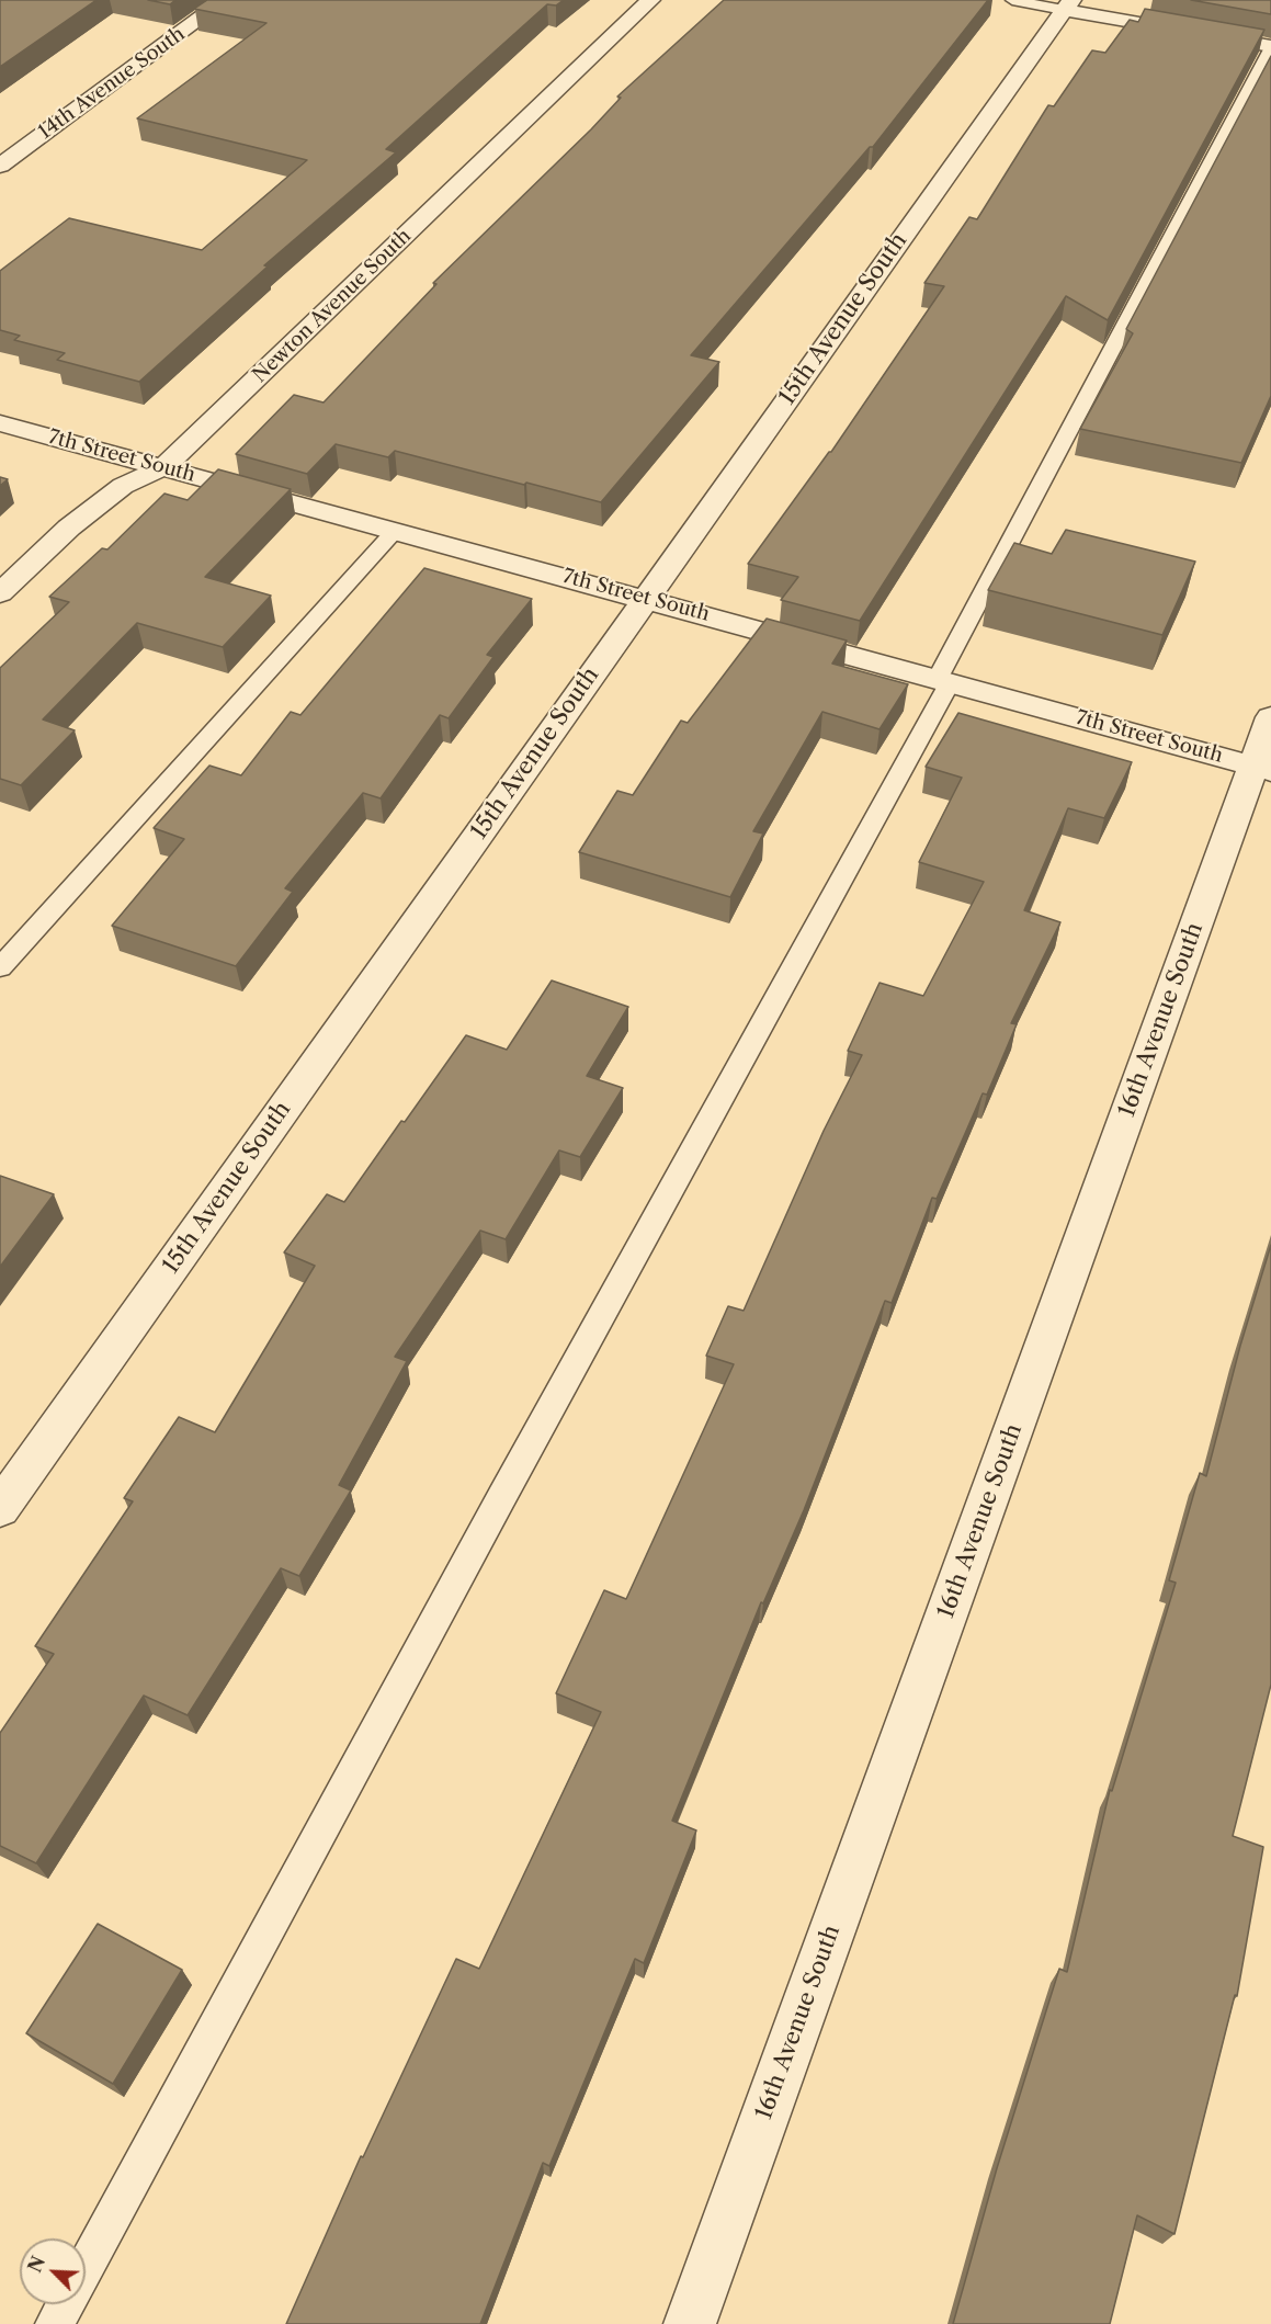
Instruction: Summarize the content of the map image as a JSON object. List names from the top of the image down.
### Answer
{
  "streets": {
    "street": [
      "14th Avenue South",
      "Newton Avenue South",
      "15th Avenue South",
      "7th Street South",
      "16th Avenue South"
    ]
  },
  "crossings": [
    ["Newton Avenue South", "7th Street South"],
    ["15th Avenue South", "7th Street South"],
    ["7th Street South", "16th Avenue South"]
  ],
  "north": "top left"
}
